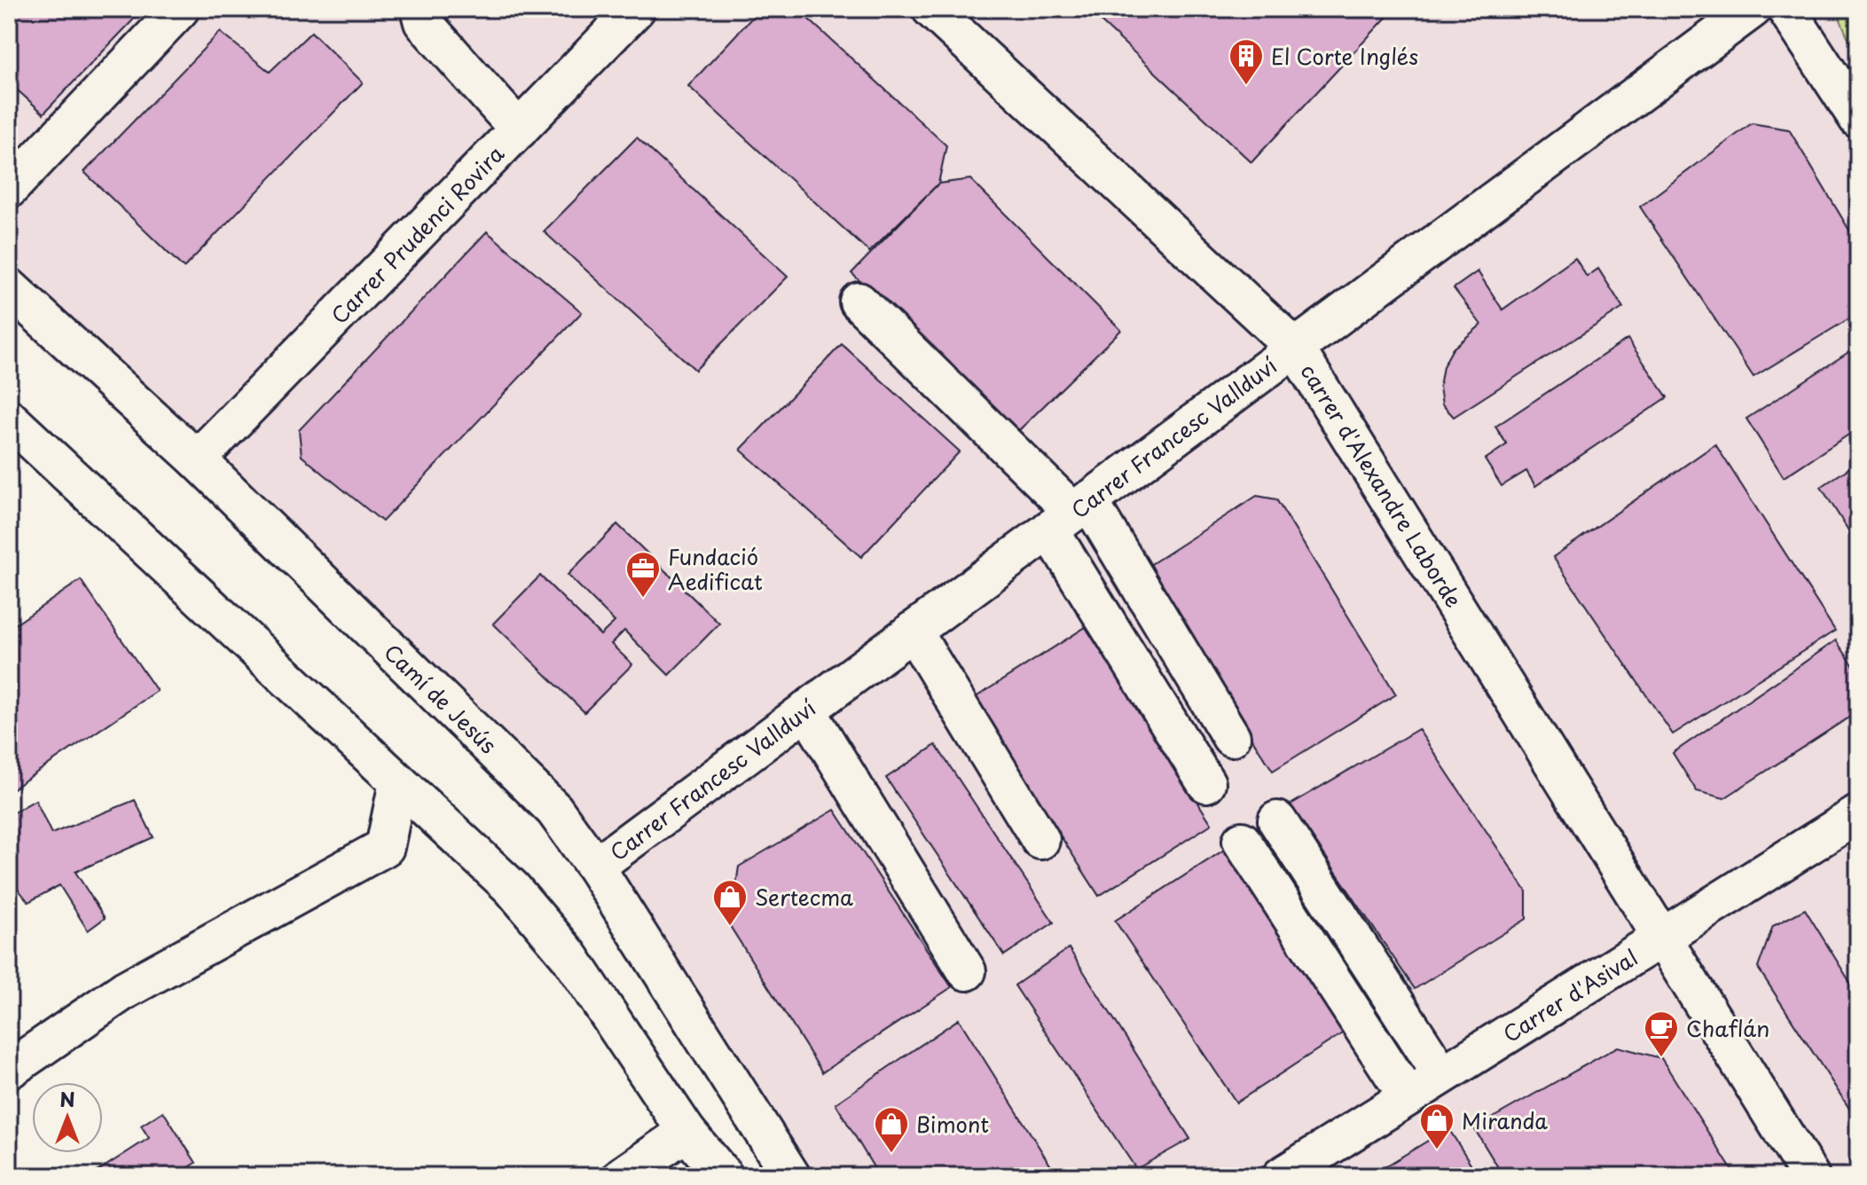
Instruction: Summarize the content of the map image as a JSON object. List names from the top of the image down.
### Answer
{
  "streets": {
    "street": [
      "Carrer Prudenci Rovira",
      "Carrer Francesc Vallduví",
      "carrer d'Alexandre Laborde",
      "Camí de Jesús",
      "Carrer d'Asival"
    ]
  },
  "crossings": [
    ["Carrer Prudenci Rovira", "Camí de Jesús"],
    ["Carrer Francesc Vallduví", "carrer d'Alexandre Laborde"],
    ["Carrer Francesc Vallduví", "Camí de Jesús"],
    ["carrer d'Alexandre Laborde", "Carrer d'Asival"]
  ],
  "places": {
    "building": ["El Corte Inglés"],
    "office": ["Fundació Aedificat"],
    "shop": ["Sertecma", "Miranda", "Bimont"],
    "cafe": ["Chaflán"]
  },
  "north": "top"
}
